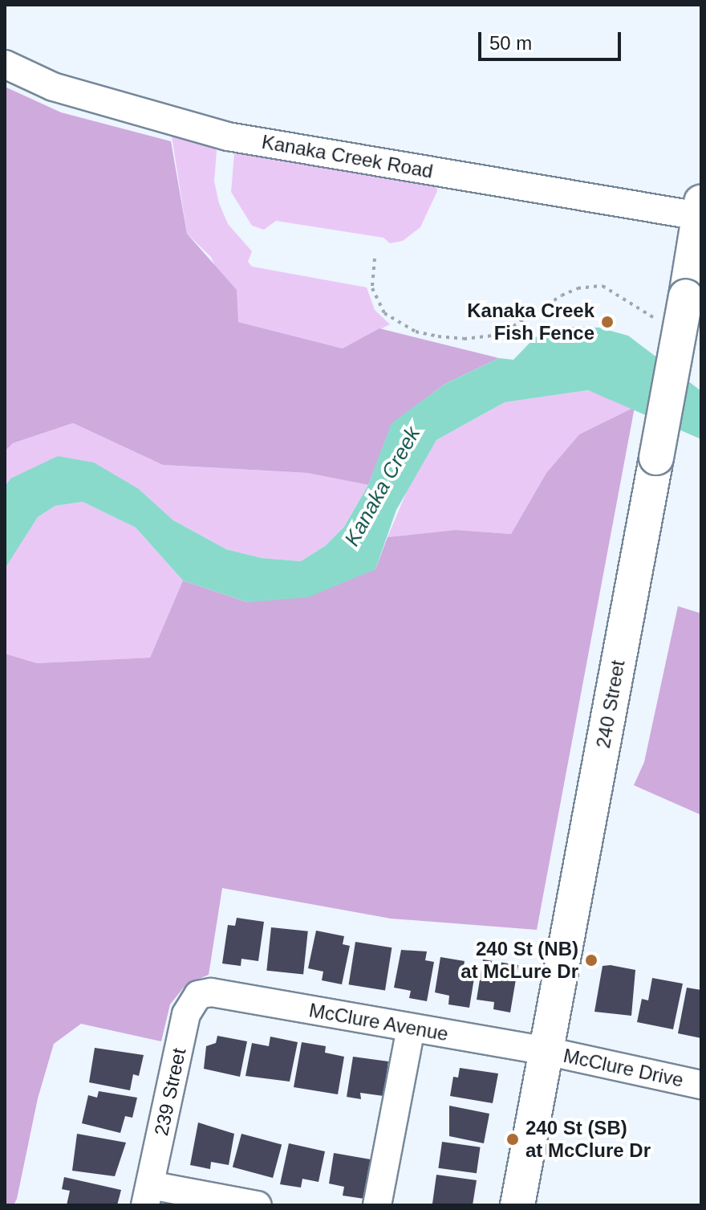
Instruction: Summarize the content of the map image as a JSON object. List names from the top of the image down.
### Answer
{
  "streets": {
    "main road": ["240 Street"],
    "street": [
      "Kanaka Creek Road",
      "McClure Avenue",
      "McClure Drive",
      "239 Street"
    ]
  },
  "crossings": [
    ["Kanaka Creek Road", "240 Street"],
    ["240 Street", "McClure Avenue"],
    ["240 Street", "McClure Drive"],
    ["McClure Avenue", "McClure Drive"],
    ["McClure Avenue", "239 Street"]
  ],
  "water": ["Kanaka Creek"],
  "places": ["Kanaka Creek Fish Fence", "240 St (NB) at McLure Dr", "240 St (SB) at McClure Dr"],
  "scale_bar": "50 m"
}
